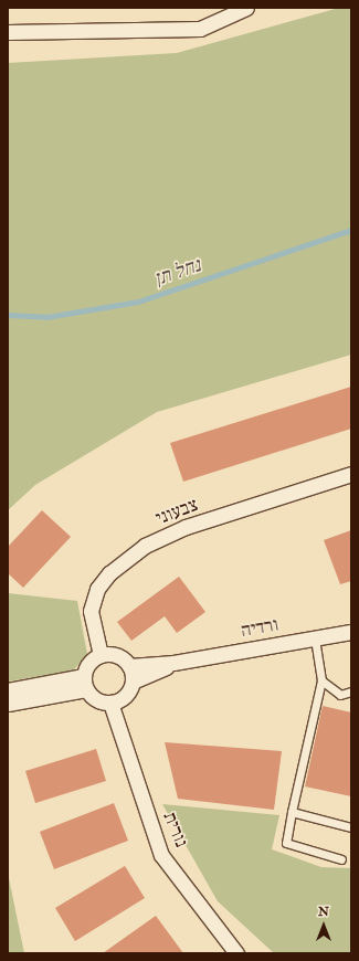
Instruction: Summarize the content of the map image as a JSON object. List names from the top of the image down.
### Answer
{
  "streets": {
    "street": ["צבעוני", "ורדיה", "נורית"]
  },
  "crossings": [
    ["צבעוני", "ורדיה"],
    ["צבעוני", "נורית"],
    ["ורדיה", "נורית"]
  ],
  "water": ["נחל תן"],
  "north": "top"
}
